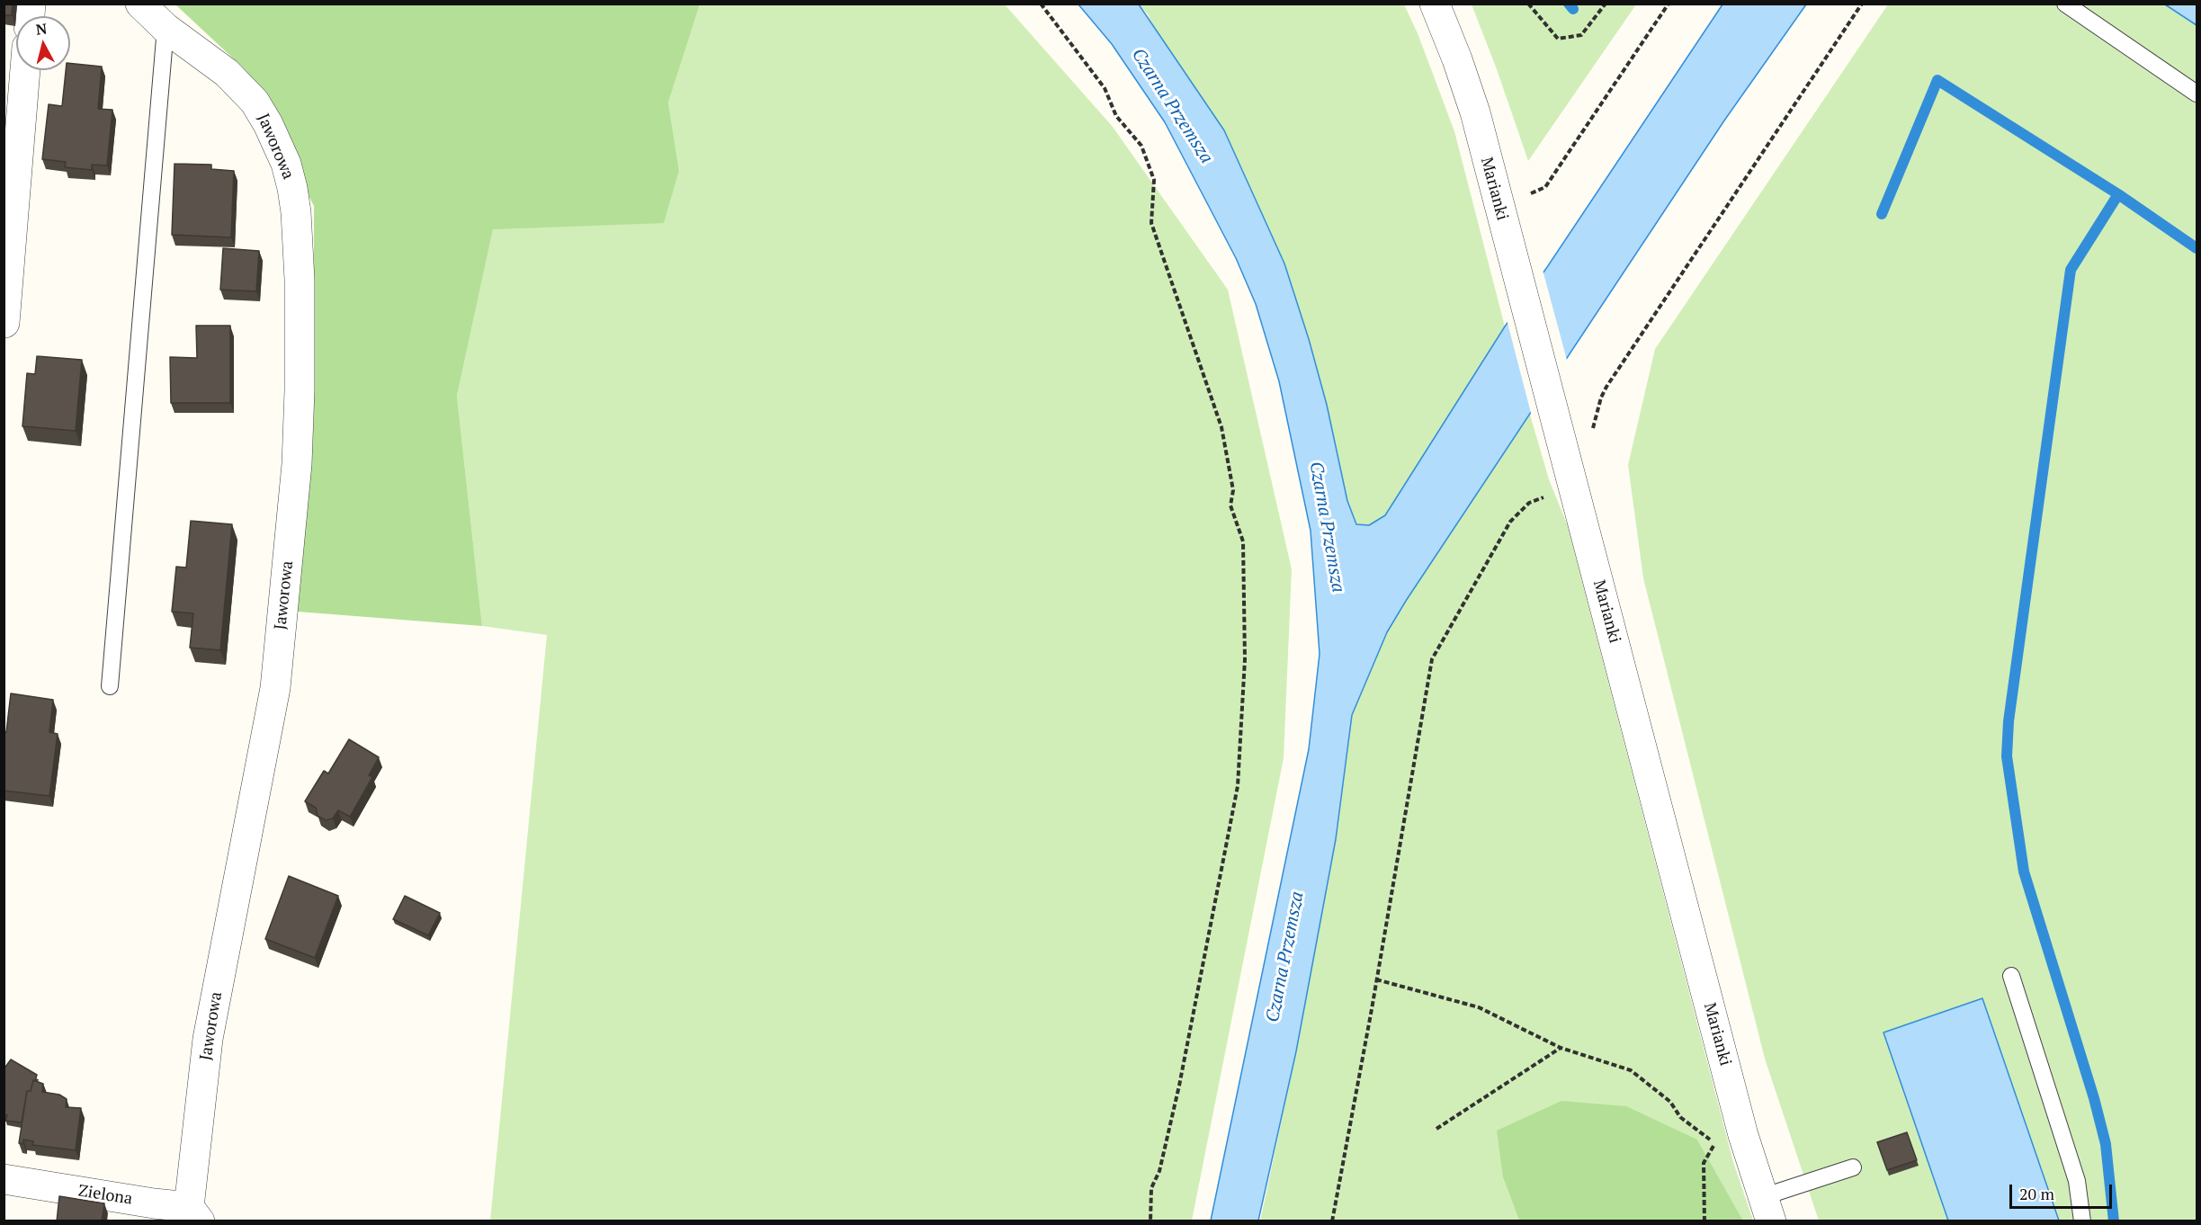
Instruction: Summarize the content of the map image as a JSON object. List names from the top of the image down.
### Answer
{
  "streets": {
    "street": ["Jaworowa", "Marianki", "Zielona"]
  },
  "crossings": [
    ["Jaworowa", "Zielona"]
  ],
  "water": ["Czarna Przemsza"],
  "scale_bar": "20 m",
  "north": "top"
}
